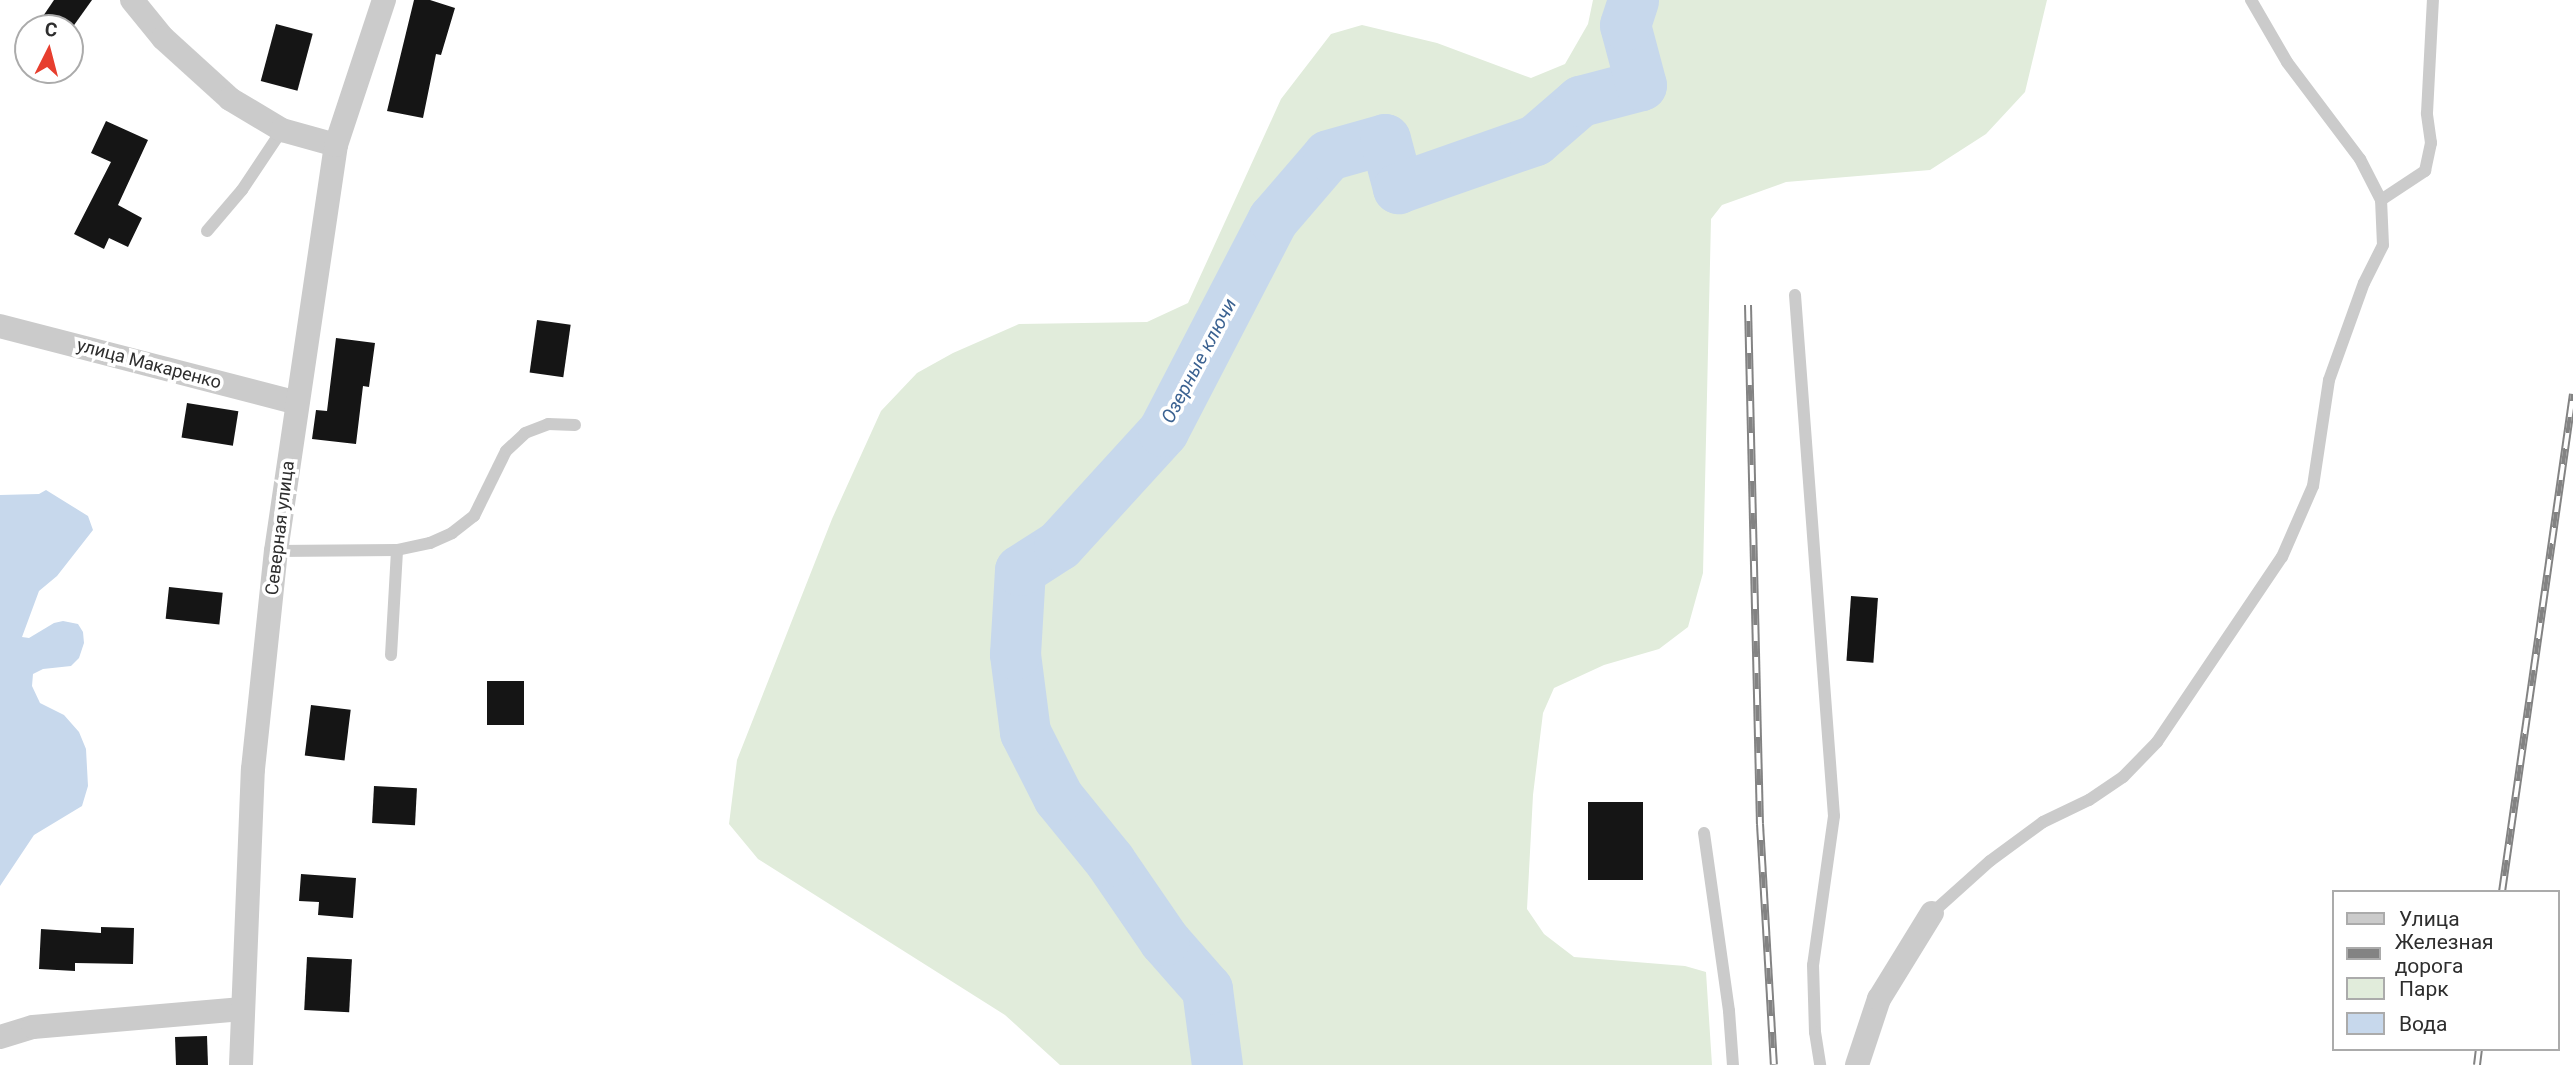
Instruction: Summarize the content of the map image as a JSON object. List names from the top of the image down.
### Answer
{
  "streets": {
    "street": ["улица Макаренко", "Северная улица"]
  },
  "crossings": [
    ["улица Макаренко", "Северная улица"]
  ],
  "water": ["Озерные ключи"],
  "legend": [
    "Улица",
    "Железная дорога",
    "Парк",
    "Вода"
  ],
  "north": "top"
}
